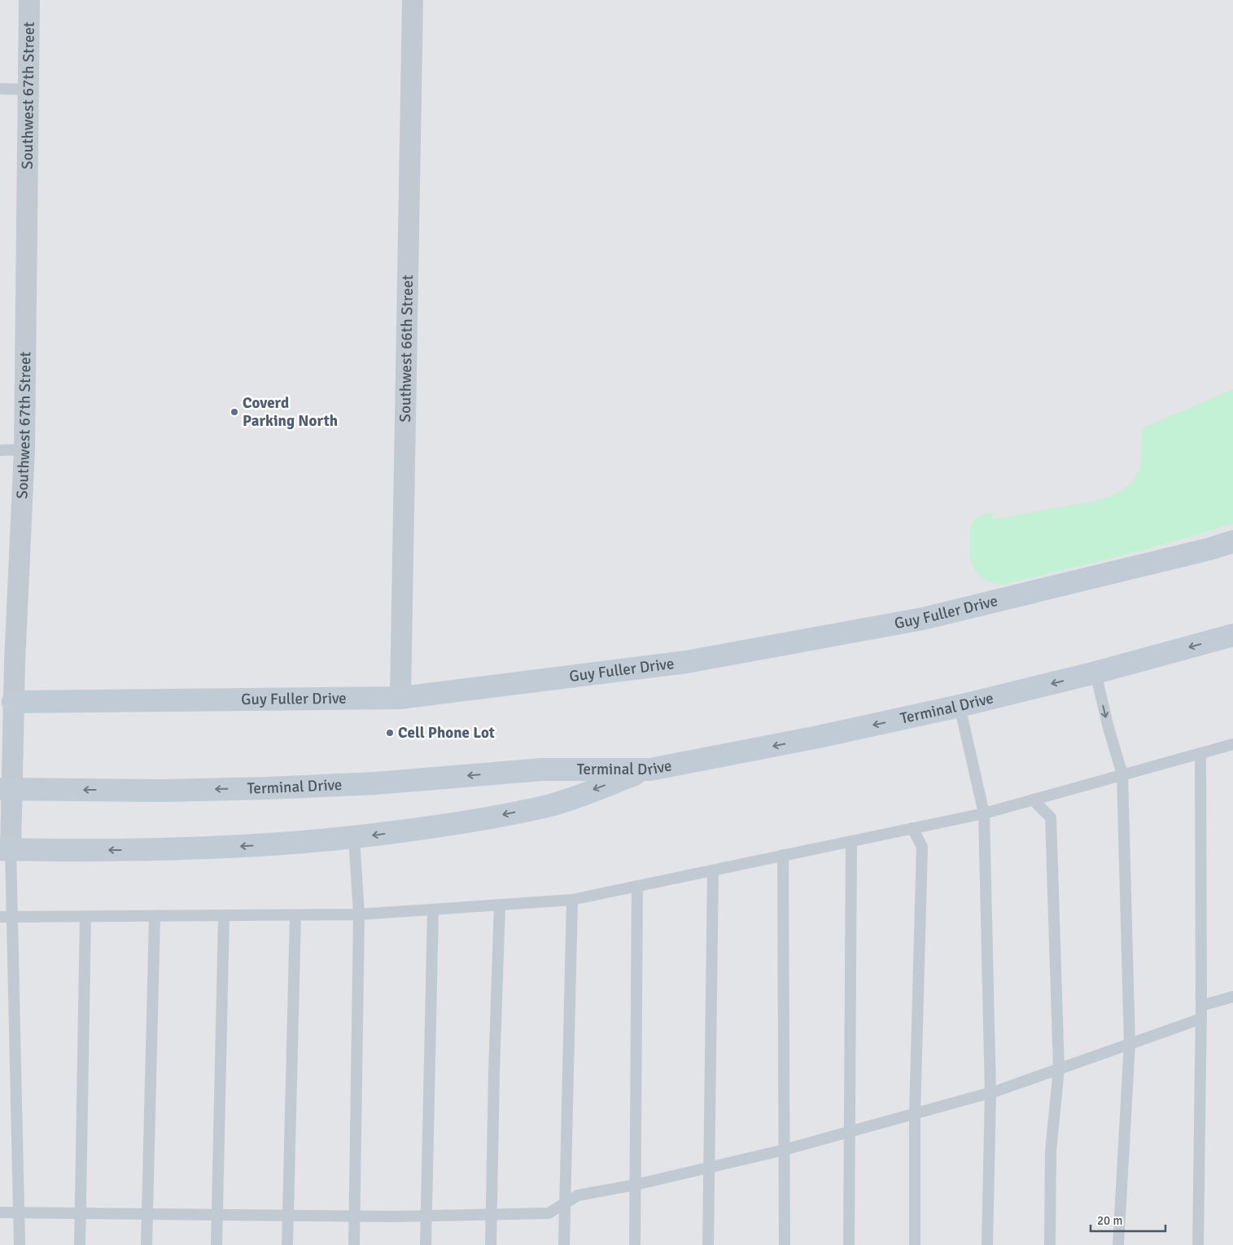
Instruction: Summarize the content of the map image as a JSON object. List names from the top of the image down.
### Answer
{
  "streets": {
    "main road": ["Guy Fuller Drive", "Terminal Drive"],
    "street": ["Southwest 67th Street", "Southwest 66th Street"]
  },
  "crossings": [
    ["Southwest 67th Street", "Guy Fuller Drive"],
    ["Southwest 67th Street", "Terminal Drive"],
    ["Southwest 66th Street", "Guy Fuller Drive"]
  ],
  "places": ["Coverd Parking North", "Cell Phone Lot"],
  "scale_bar": "20 m"
}
